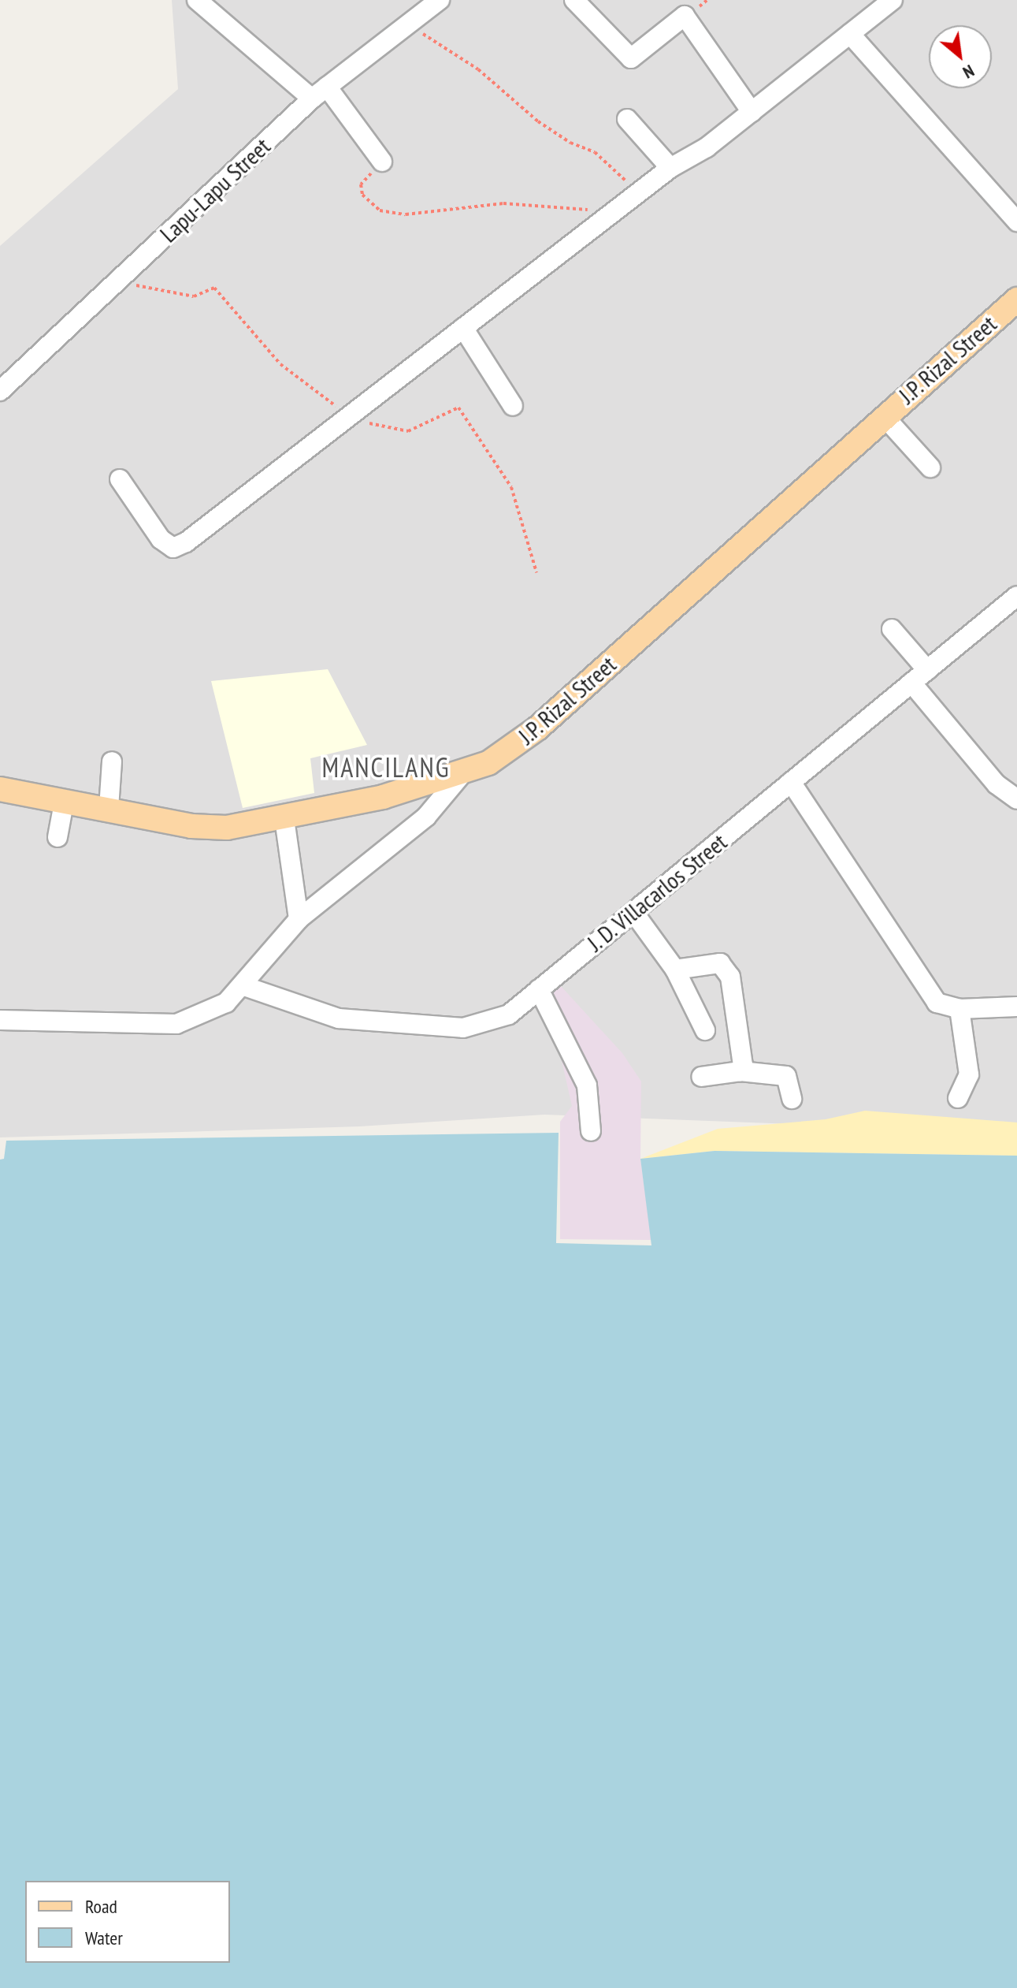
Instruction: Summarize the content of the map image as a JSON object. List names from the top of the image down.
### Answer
{
  "streets": {
    "main road": ["J.P. Rizal Street"],
    "street": ["Lapu-Lapu Street", "J. D. Villacarlos Street"]
  },
  "districts": ["MANCILANG"],
  "legend": ["Road", "Water"],
  "north": "bottom right"
}
